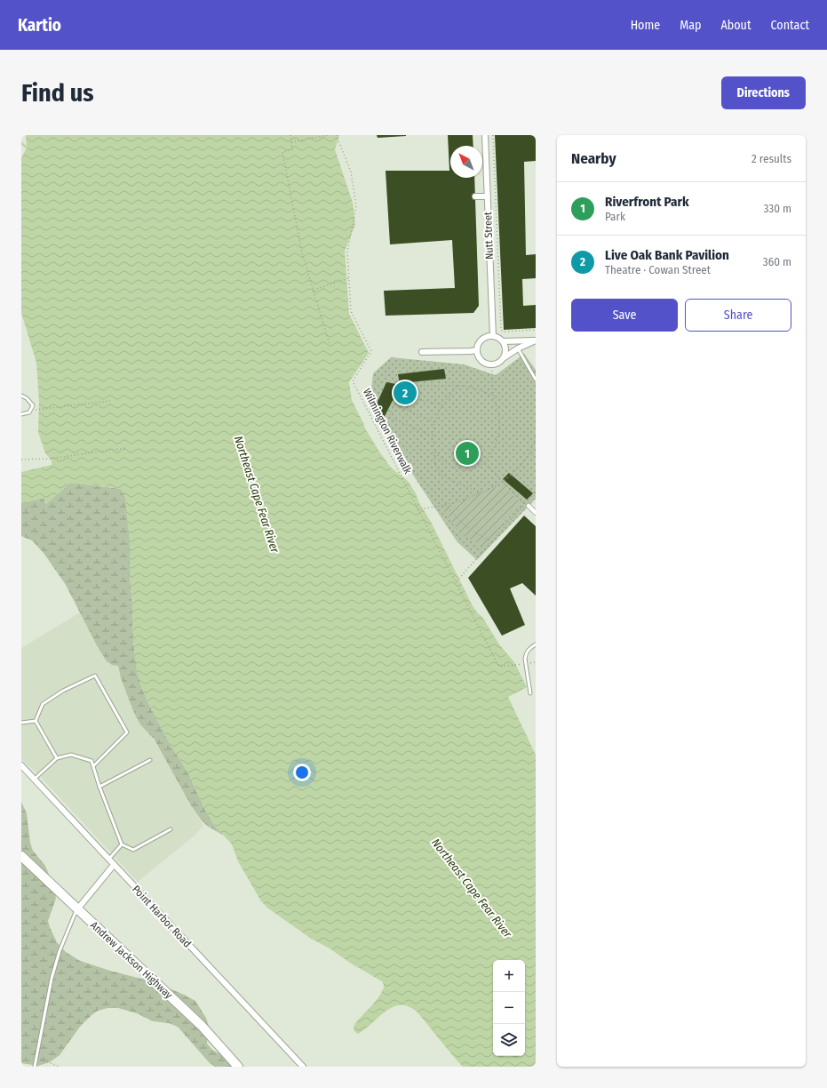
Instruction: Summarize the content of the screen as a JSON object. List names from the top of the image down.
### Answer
{
  "streets": {
    "highway": ["Andrew Jackson Highway"],
    "street": ["Nutt Street", "Point Harbor Road"],
    "path": ["Wilmington Riverwalk"]
  },
  "water": ["Northeast Cape Fear River"],
  "north": "top left",
  "page": {
    "header": "Kartio",
    "nav": [
      "Home",
      "Map",
      "About",
      "Contact"
    ],
    "buttons": [
      "Directions",
      ["Save", "Share"]
    ],
    "title": "Find us",
    "heading": ["Nearby", "2 results"],
    "list": [
      {
        "mark": "1",
        "name": "Riverfront Park",
        "note": "Park",
        "value": "330 m"
      },
      {
        "mark": "2",
        "name": "Live Oak Bank Pavilion",
        "note": "Theatre · Cowan Street",
        "value": "360 m"
      }
    ],
    "pins": ["2", "1"],
    "map_buttons": ["+", "−"]
  }
}
